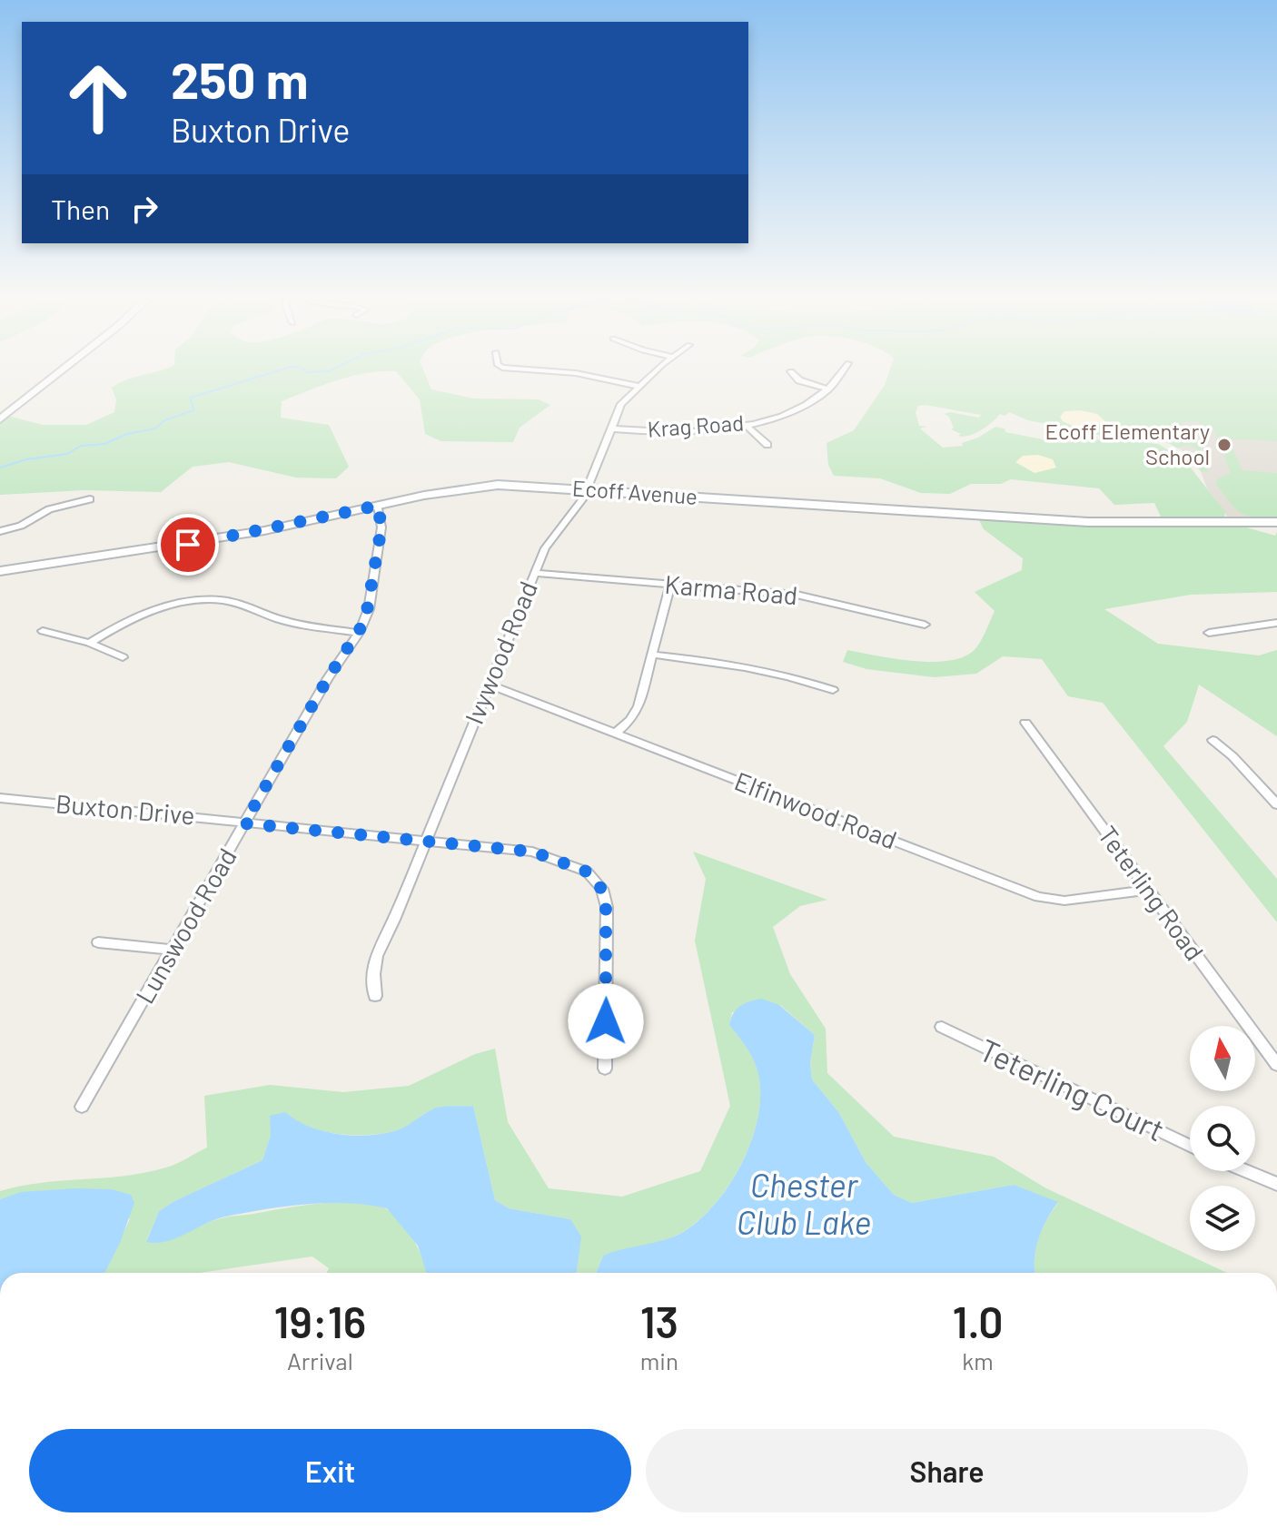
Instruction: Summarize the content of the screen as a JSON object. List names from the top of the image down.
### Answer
{
  "streets": {
    "street": [
      "Krag Road",
      "Ecoff Avenue",
      "Karma Road",
      "Ivywood Road",
      "Buxton Drive",
      "Elfinwood Road",
      "Teterling Road",
      "Lunswood Road",
      "Teterling Court"
    ]
  },
  "crossings": [
    ["Krag Road", "Ivywood Road"],
    ["Ecoff Avenue", "Ivywood Road"],
    ["Ecoff Avenue", "Lunswood Road"],
    ["Karma Road", "Ivywood Road"],
    ["Ivywood Road", "Buxton Drive"],
    ["Ivywood Road", "Elfinwood Road"],
    ["Buxton Drive", "Lunswood Road"],
    ["Elfinwood Road", "Teterling Road"]
  ],
  "water": ["Chester Club Lake"],
  "places": ["Ecoff Elementary School"],
  "north": "top",
  "page": {
    "turn": ["250 m", "Buxton Drive"],
    "then": "Then",
    "eta": [
      "19:16",
      "Arrival",
      "13",
      "min",
      "1.0",
      "km"
    ],
    "buttons": ["Exit", "Share"]
  }
}
